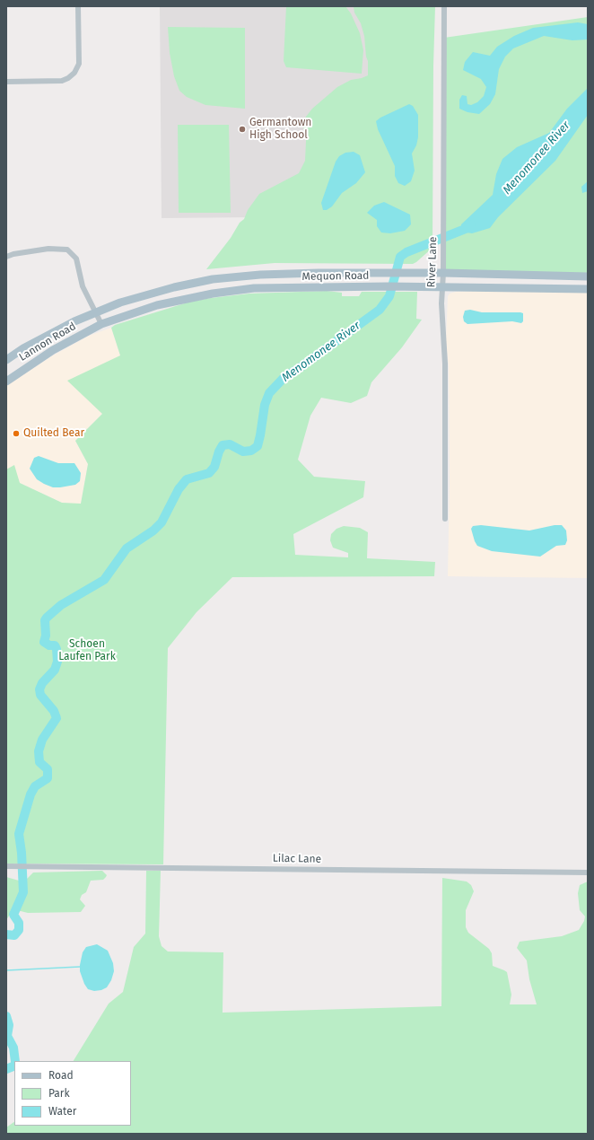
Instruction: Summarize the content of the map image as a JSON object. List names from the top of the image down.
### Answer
{
  "streets": {
    "main road": ["Mequon Road", "Lannon Road"],
    "street": ["River Lane", "Lilac Lane"]
  },
  "crossings": [
    ["River Lane", "Mequon Road"],
    ["Mequon Road", "Lannon Road"]
  ],
  "water": ["Menomonee River"],
  "parks": ["Schoen Laufen Park"],
  "places": ["Germantown High School", "Quilted Bear"],
  "legend": ["Road", "Park", "Water"]
}
